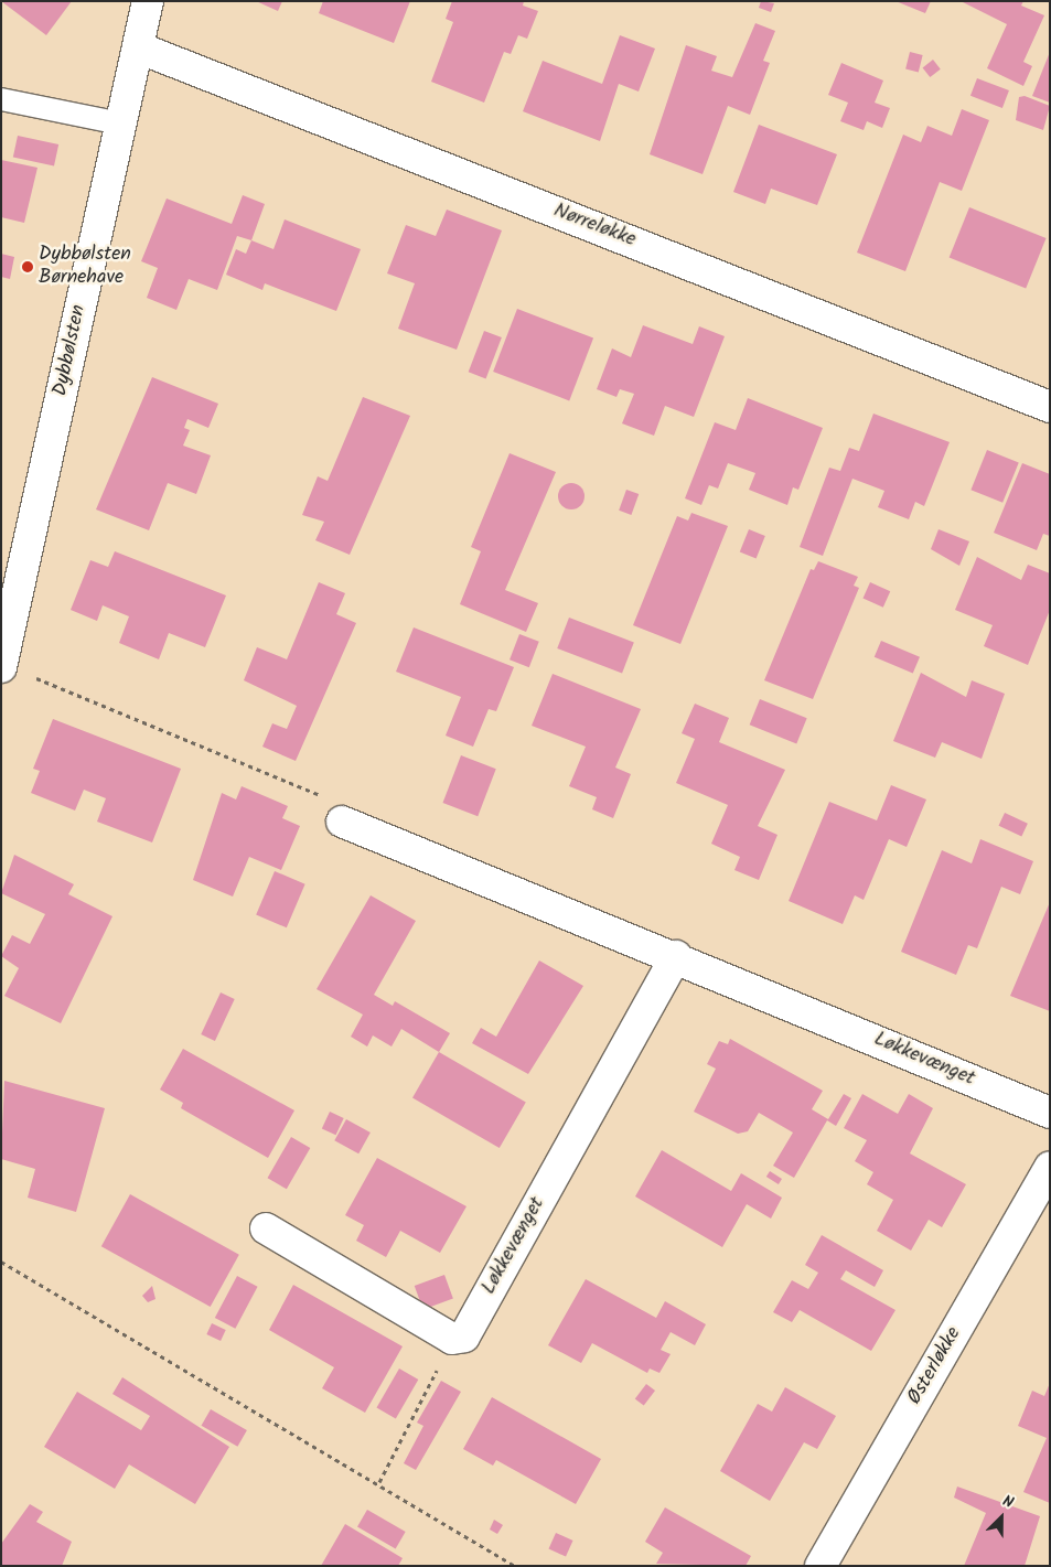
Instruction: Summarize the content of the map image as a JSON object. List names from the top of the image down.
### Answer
{
  "streets": {
    "street": [
      "Nørreløkke",
      "Dybbølsten",
      "Løkkevænget",
      "Østerløkke"
    ]
  },
  "crossings": [
    ["Nørreløkke", "Dybbølsten"]
  ],
  "places": ["Dybbølsten Børnehave"],
  "north": "top right"
}
